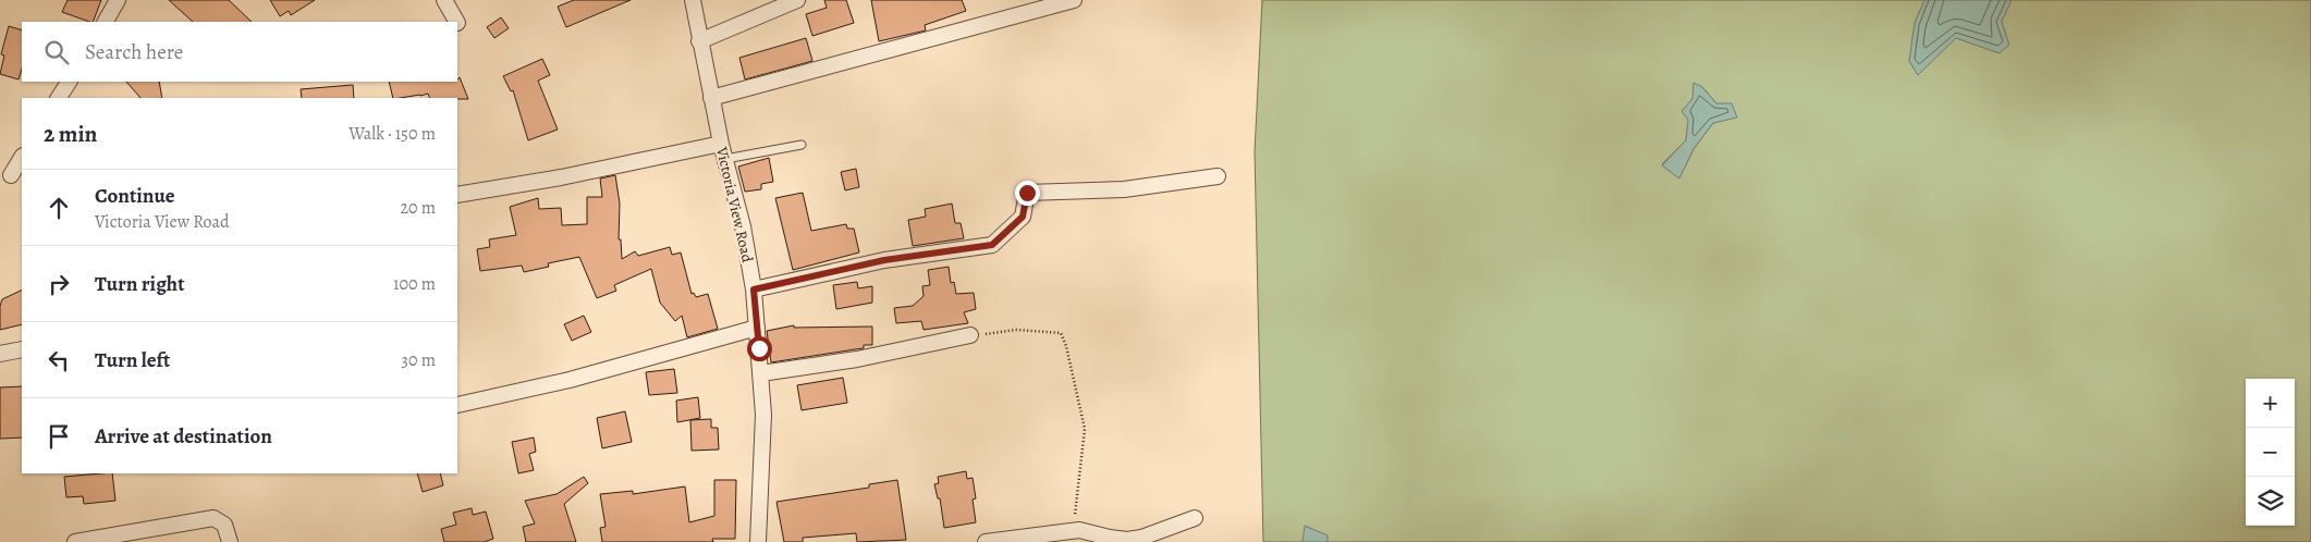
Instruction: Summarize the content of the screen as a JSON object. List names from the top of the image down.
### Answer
{
  "streets": {
    "street": ["Victoria View Road"]
  },
  "page": {
    "search": "Search here",
    "heading": ["2 min", "Walk · 150 m"],
    "list": [
      ["Continue", "Victoria View Road", "20 m"],
      ["Turn right", "100 m"],
      ["Turn left", "30 m"],
      "Arrive at destination"
    ],
    "map_buttons": ["+", "−"]
  }
}
